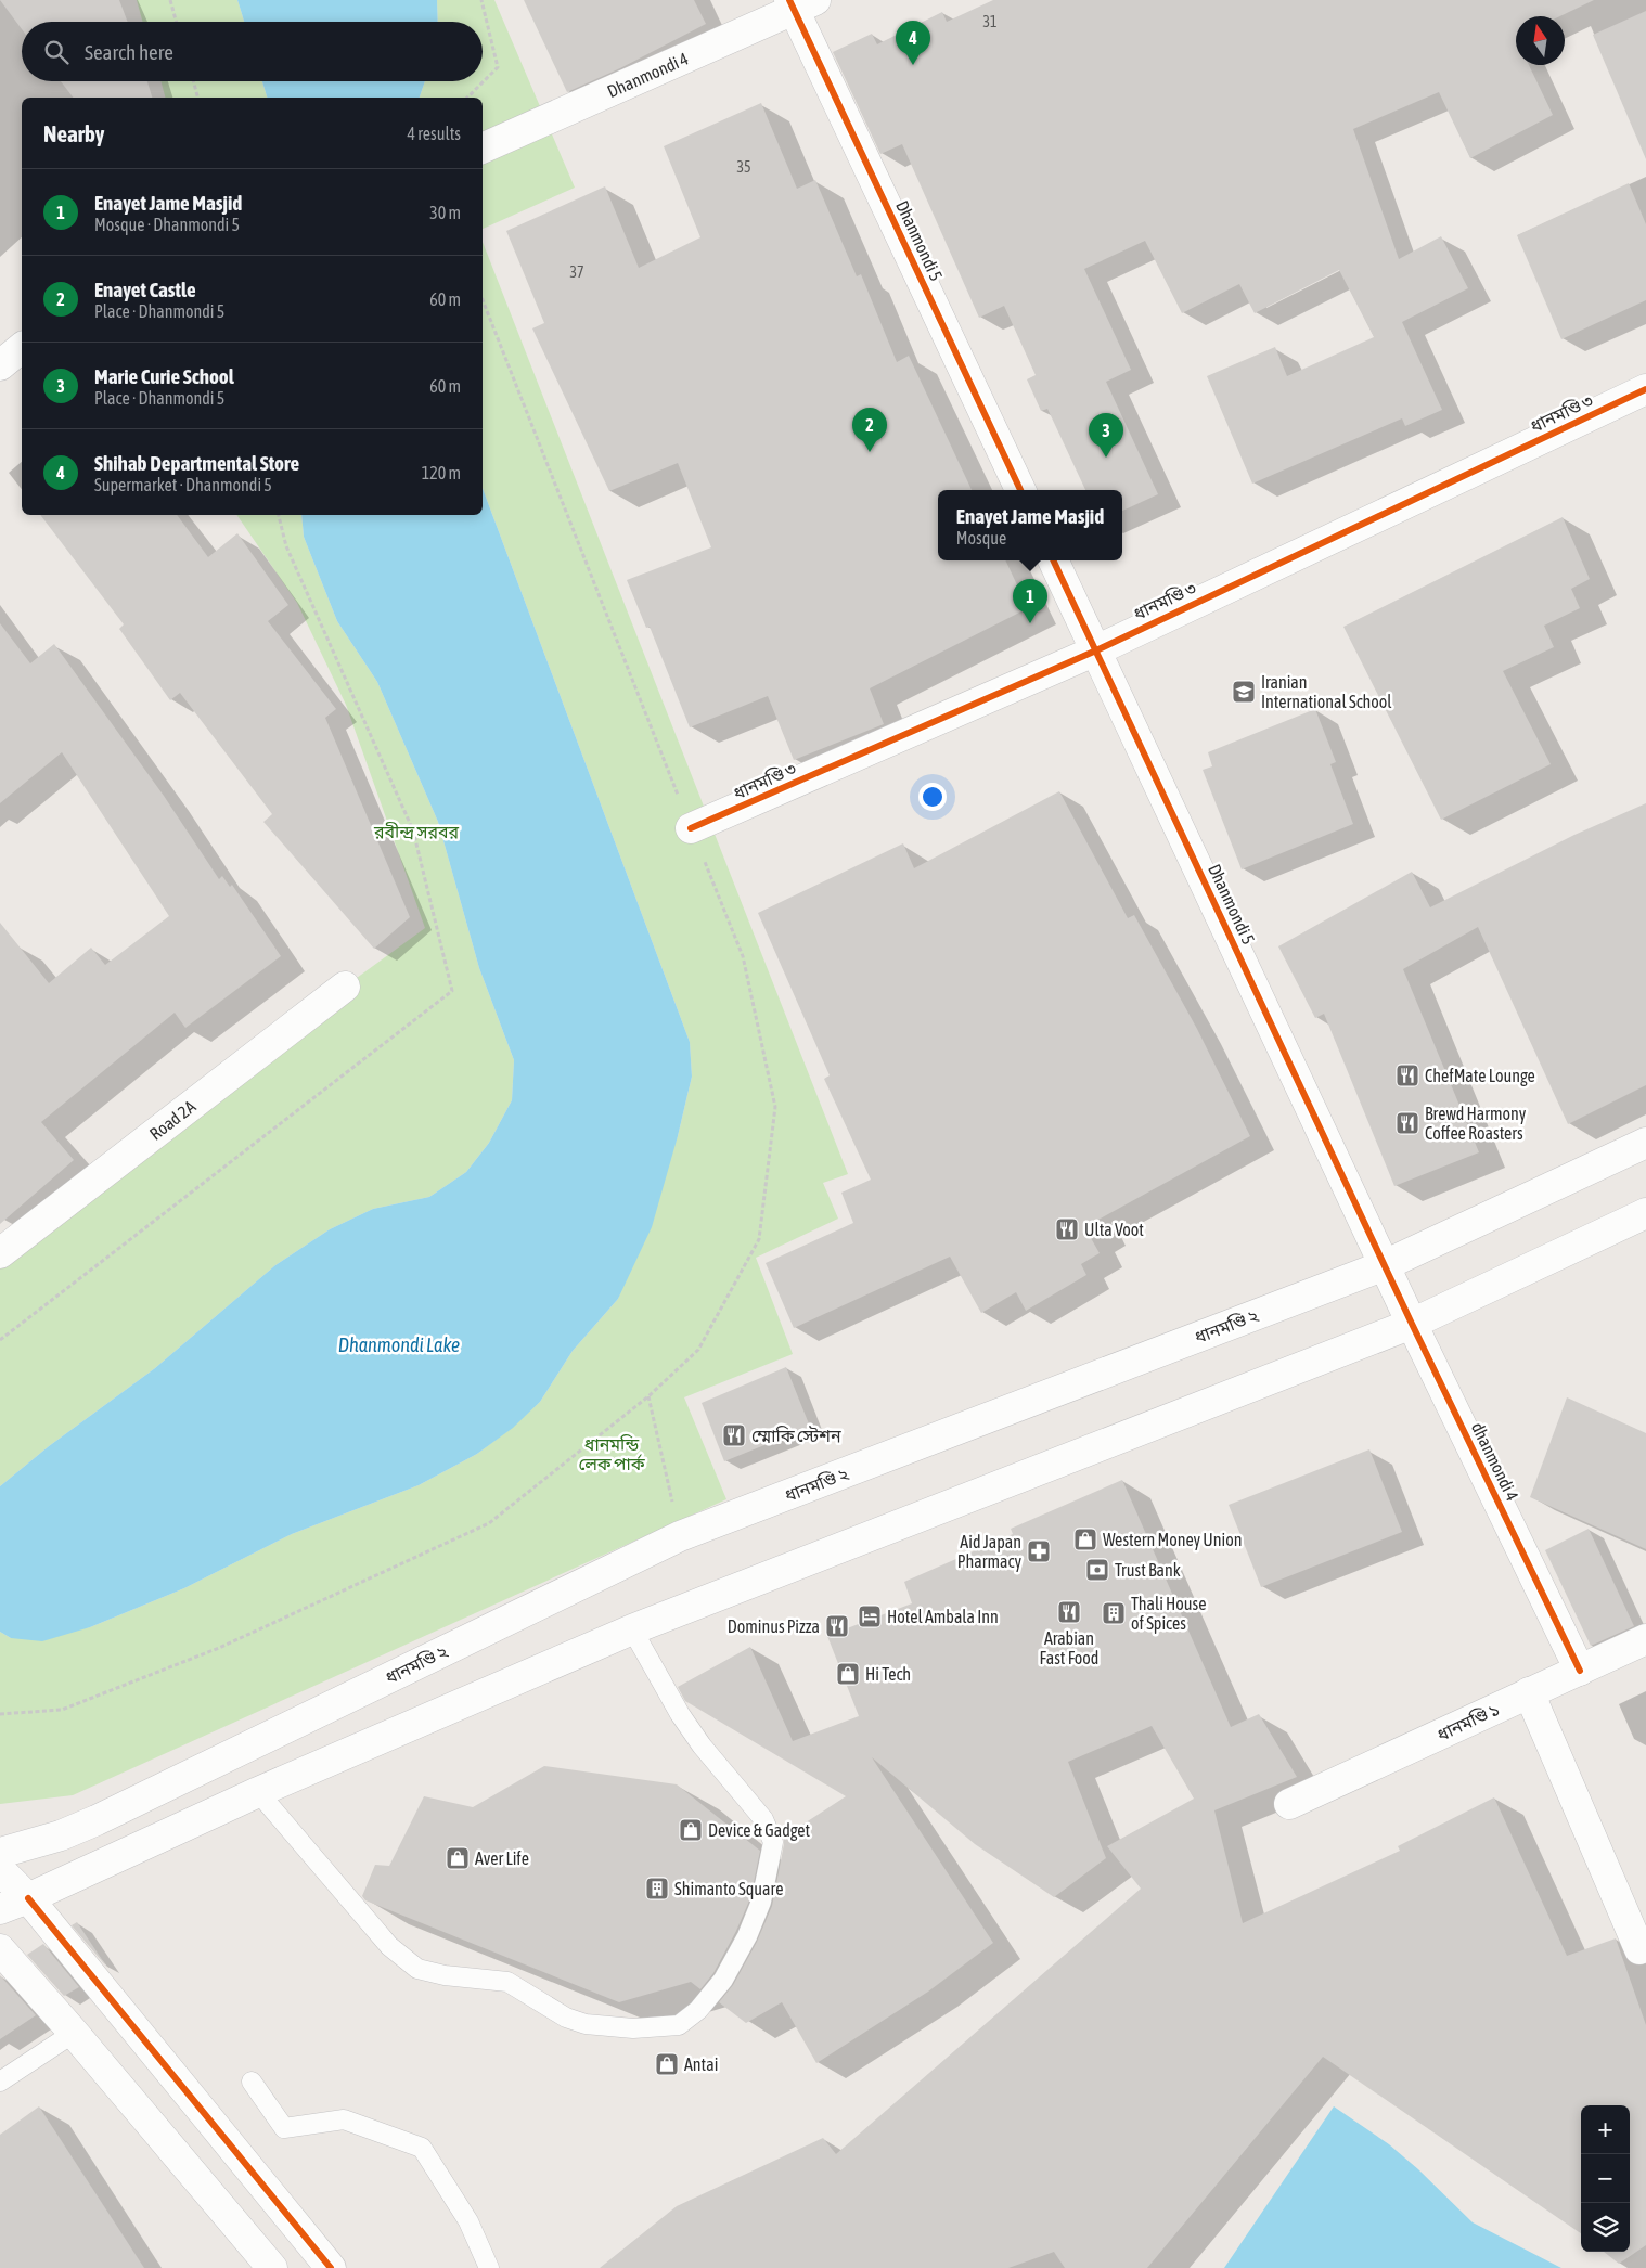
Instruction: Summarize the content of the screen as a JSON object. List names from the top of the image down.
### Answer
{
  "streets": {
    "street": [
      "Dhanmondi 4",
      "Dhanmondi 5",
      "ধানমণ্ডি ৩",
      "Road 2A",
      "ধানমণ্ডি ২",
      "dhanmondi 4",
      "ধানমণ্ডি ১"
    ]
  },
  "crossings": [
    ["Dhanmondi 4", "Dhanmondi 5"],
    ["Dhanmondi 5", "ধানমণ্ডি ৩"],
    ["Dhanmondi 5", "ধানমণ্ডি ২"],
    ["Dhanmondi 5", "dhanmondi 4"],
    ["ধানমণ্ডি ২", "dhanmondi 4"],
    ["dhanmondi 4", "ধানমণ্ডি ১"]
  ],
  "water": ["Dhanmondi Lake"],
  "parks": ["রবীন্দ্র সরবর", "ধানমন্ডি লেক পার্ক"],
  "places": {
    "school or university": ["Iranian International School"],
    "restaurant": [
      "ChefMate Lounge",
      "Brewd Harmony Coffee Roasters",
      "Ulta Voot",
      "ম্মোকি স্টেশন",
      "Arabian Fast Food",
      "Dominus Pizza"
    ],
    "shop": [
      "Western Money Union",
      "Hi Tech",
      "Device & Gadget",
      "Aver Life",
      "Antai"
    ],
    "pharmacy": ["Aid Japan Pharmacy"],
    "bank": ["Trust Bank"],
    "building": ["Thali House of Spices", "Shimanto Square"],
    "hotel": ["Hotel Ambala Inn"]
  },
  "house_numbers": ["31", "35", "37"],
  "north": "top",
  "page": {
    "pins": [
      "4",
      "2",
      "3",
      "1"
    ],
    "search": "Search here",
    "heading": ["Nearby", "4 results"],
    "list": [
      {
        "mark": "1",
        "name": "Enayet Jame Masjid",
        "note": "Mosque · Dhanmondi 5",
        "value": "30 m"
      },
      {
        "mark": "2",
        "name": "Enayet Castle",
        "note": "Place · Dhanmondi 5",
        "value": "60 m"
      },
      {
        "mark": "3",
        "name": "Marie Curie School",
        "note": "Place · Dhanmondi 5",
        "value": "60 m"
      },
      {
        "mark": "4",
        "name": "Shihab Departmental Store",
        "note": "Supermarket · Dhanmondi 5",
        "value": "120 m"
      }
    ],
    "popup": ["Enayet Jame Masjid", "Mosque"],
    "map_buttons": ["+", "−"]
  }
}
